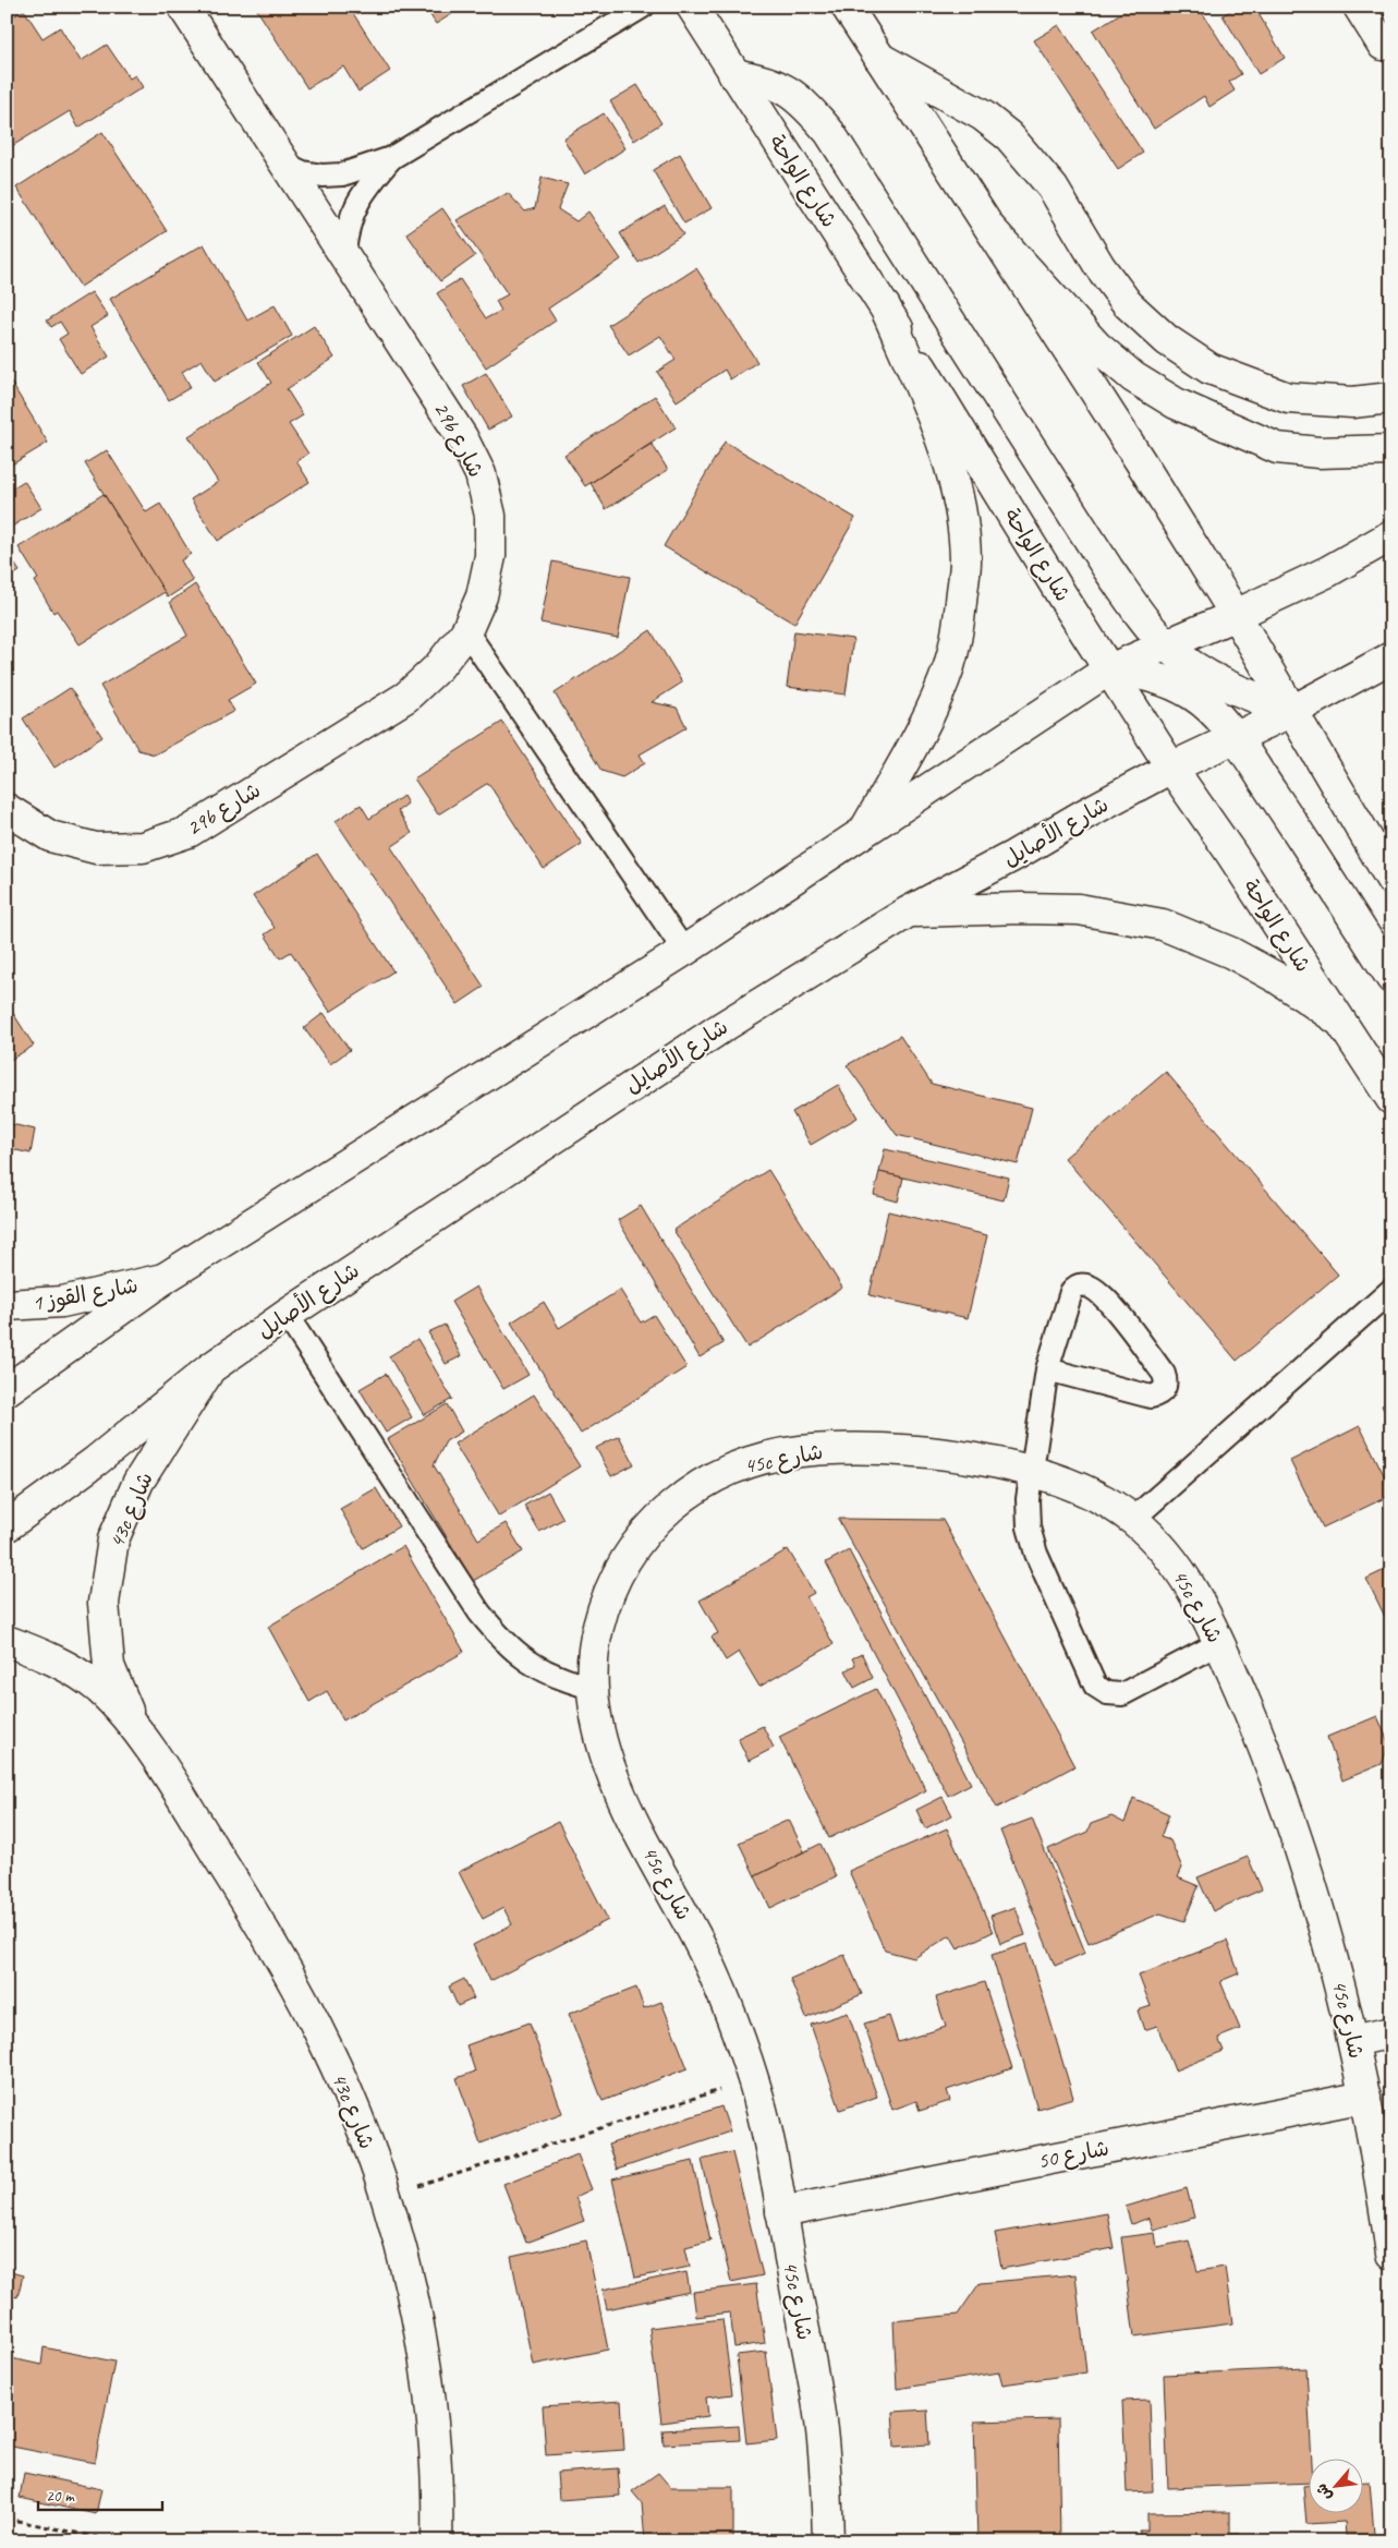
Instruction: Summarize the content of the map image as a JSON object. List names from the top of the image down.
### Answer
{
  "streets": {
    "street": [
      "شارع الواحة",
      "29b شارع",
      "شارع الأصايل",
      "شارع القوز 1",
      "45c شارع",
      "43c شارع",
      "شارع 50"
    ]
  },
  "crossings": [
    ["شارع الواحة", "شارع الأصايل"],
    ["شارع الأصايل", "43c شارع"],
    ["45c شارع", "شارع 50"]
  ],
  "scale_bar": "20 m",
  "north": "bottom left"
}
